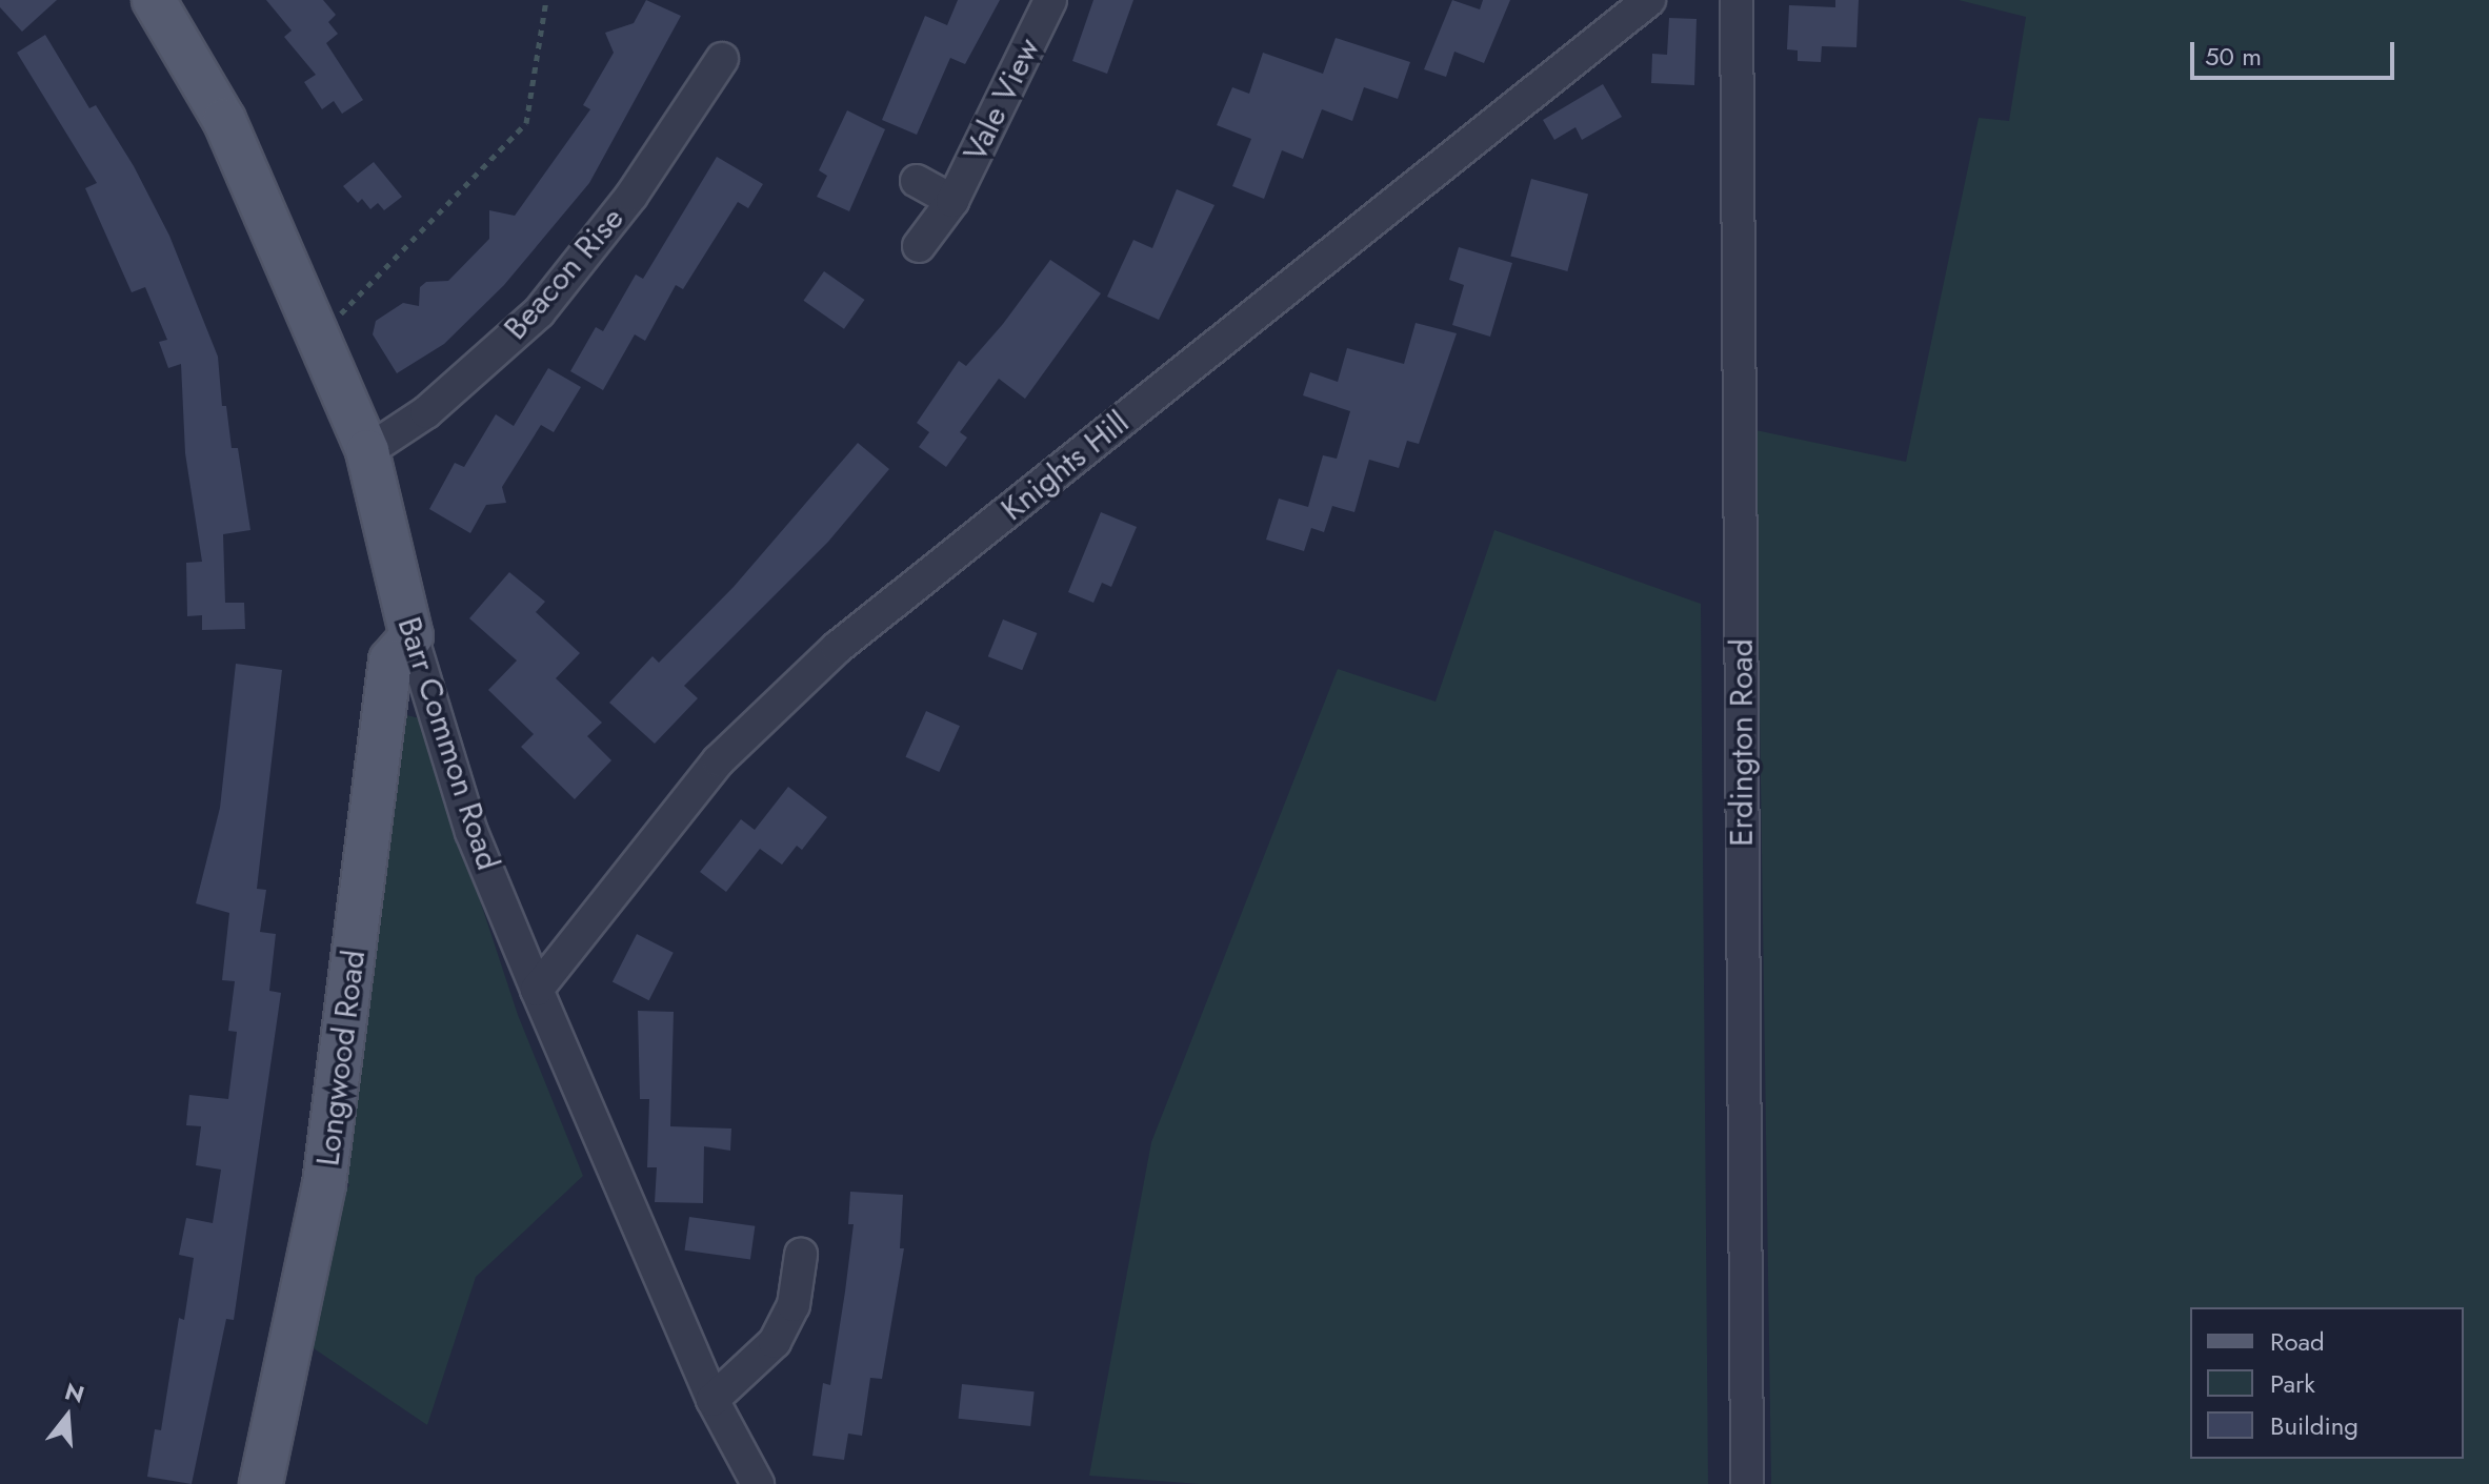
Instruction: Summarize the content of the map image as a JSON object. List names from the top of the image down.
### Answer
{
  "streets": {
    "main road": ["Barr Common Road", "Longwood Road"],
    "street": [
      "Vale View",
      "Beacon Rise",
      "Knights Hill",
      "Erdington Road"
    ]
  },
  "crossings": [
    ["Beacon Rise", "Barr Common Road"],
    ["Knights Hill", "Barr Common Road"],
    ["Barr Common Road", "Longwood Road"]
  ],
  "legend": ["Road", "Park", "Building"],
  "scale_bar": "50 m",
  "north": "top"
}
